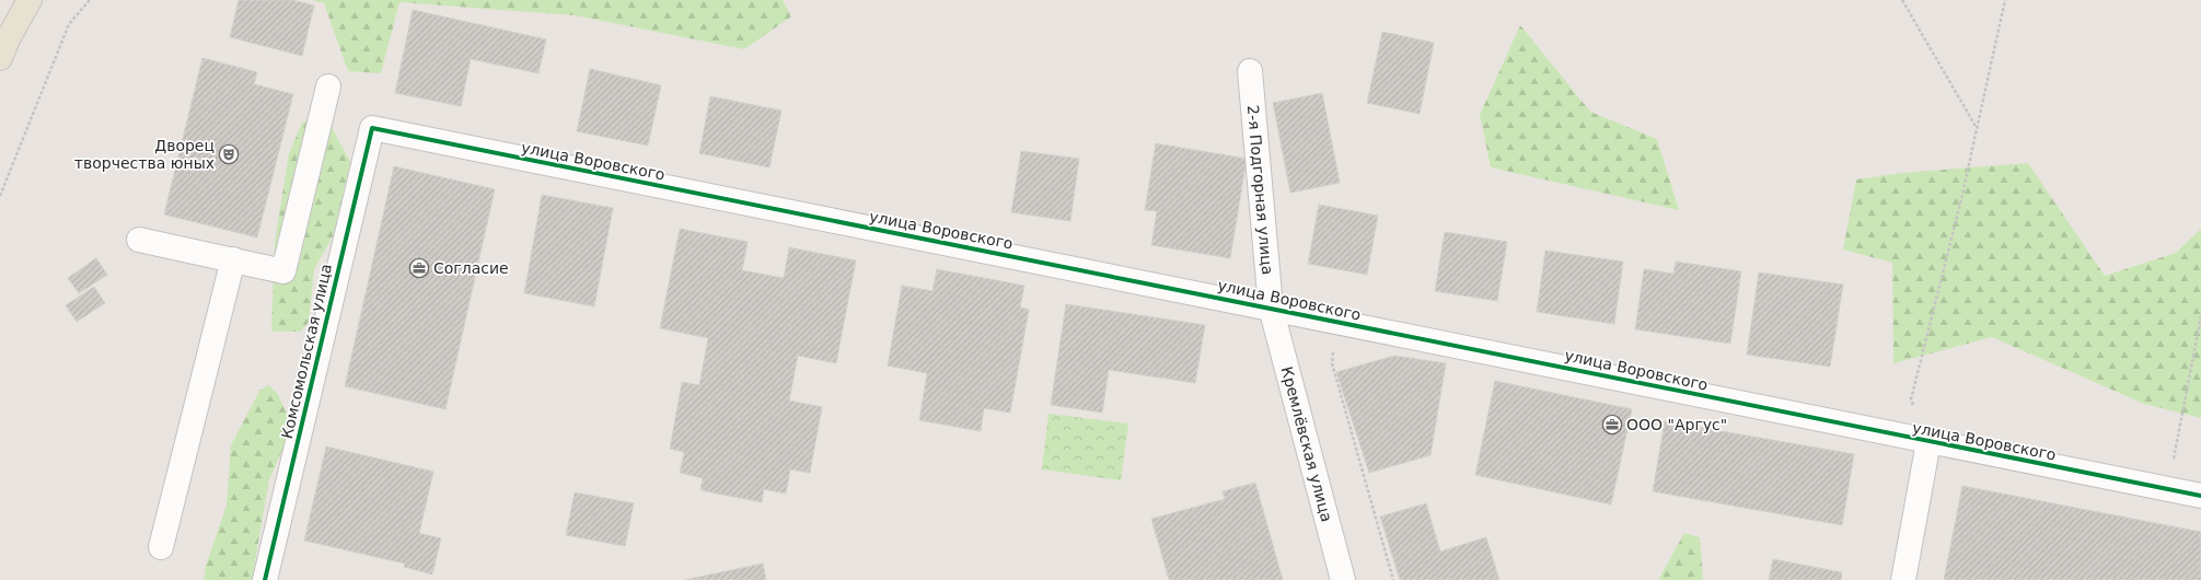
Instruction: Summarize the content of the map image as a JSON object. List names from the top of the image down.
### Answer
{
  "streets": {
    "street": [
      "улица Воровского",
      "2-я Подгорная улица",
      "Комсомольская улица",
      "Кремлёвская улица"
    ]
  },
  "crossings": [
    ["улица Воровского", "2-я Подгорная улица"],
    ["улица Воровского", "Комсомольская улица"],
    ["улица Воровского", "Кремлёвская улица"],
    ["2-я Подгорная улица", "Кремлёвская улица"]
  ],
  "places": {
    "theatre": ["Дворец творчества юных"],
    "office": ["Согласие", "ООО \"Аргус\""]
  }
}
